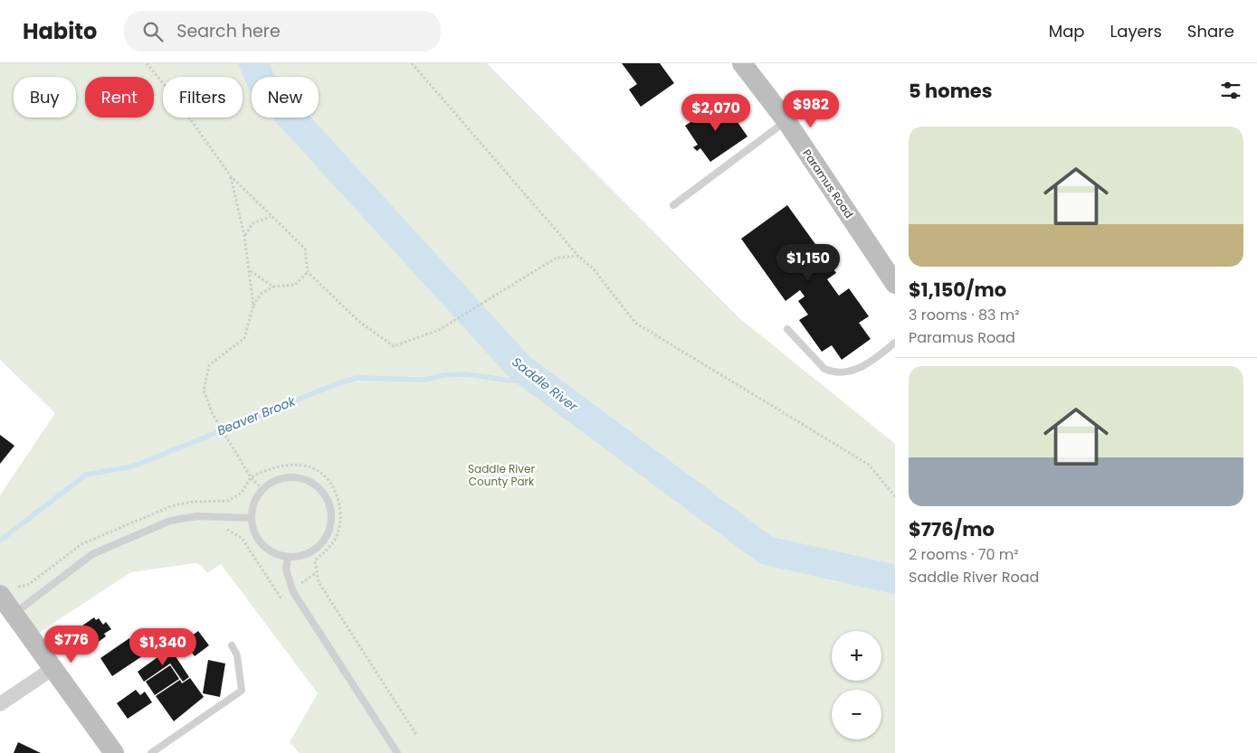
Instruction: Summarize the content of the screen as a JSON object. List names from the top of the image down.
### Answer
{
  "streets": {
    "main road": ["Paramus Road"]
  },
  "water": ["Saddle River", "Beaver Brook"],
  "parks": ["Saddle River County Park"],
  "page": {
    "header": "Habito",
    "search": "Search here",
    "nav": ["Map", "Layers", "Share"],
    "heading": "5 homes",
    "chip": [
      "Buy",
      "Rent",
      "Filters",
      "New"
    ],
    "price": [
      "$982",
      "$2,070",
      "$1,150",
      "$776",
      "$1,340"
    ],
    "list": [
      {
        "name": "$1,150/mo",
        "note": "3 rooms · 83 m² · Paramus Road"
      },
      {
        "name": "$776/mo",
        "note": "2 rooms · 70 m² · Saddle River Road"
      }
    ],
    "map_buttons": ["+", "−"]
  }
}
